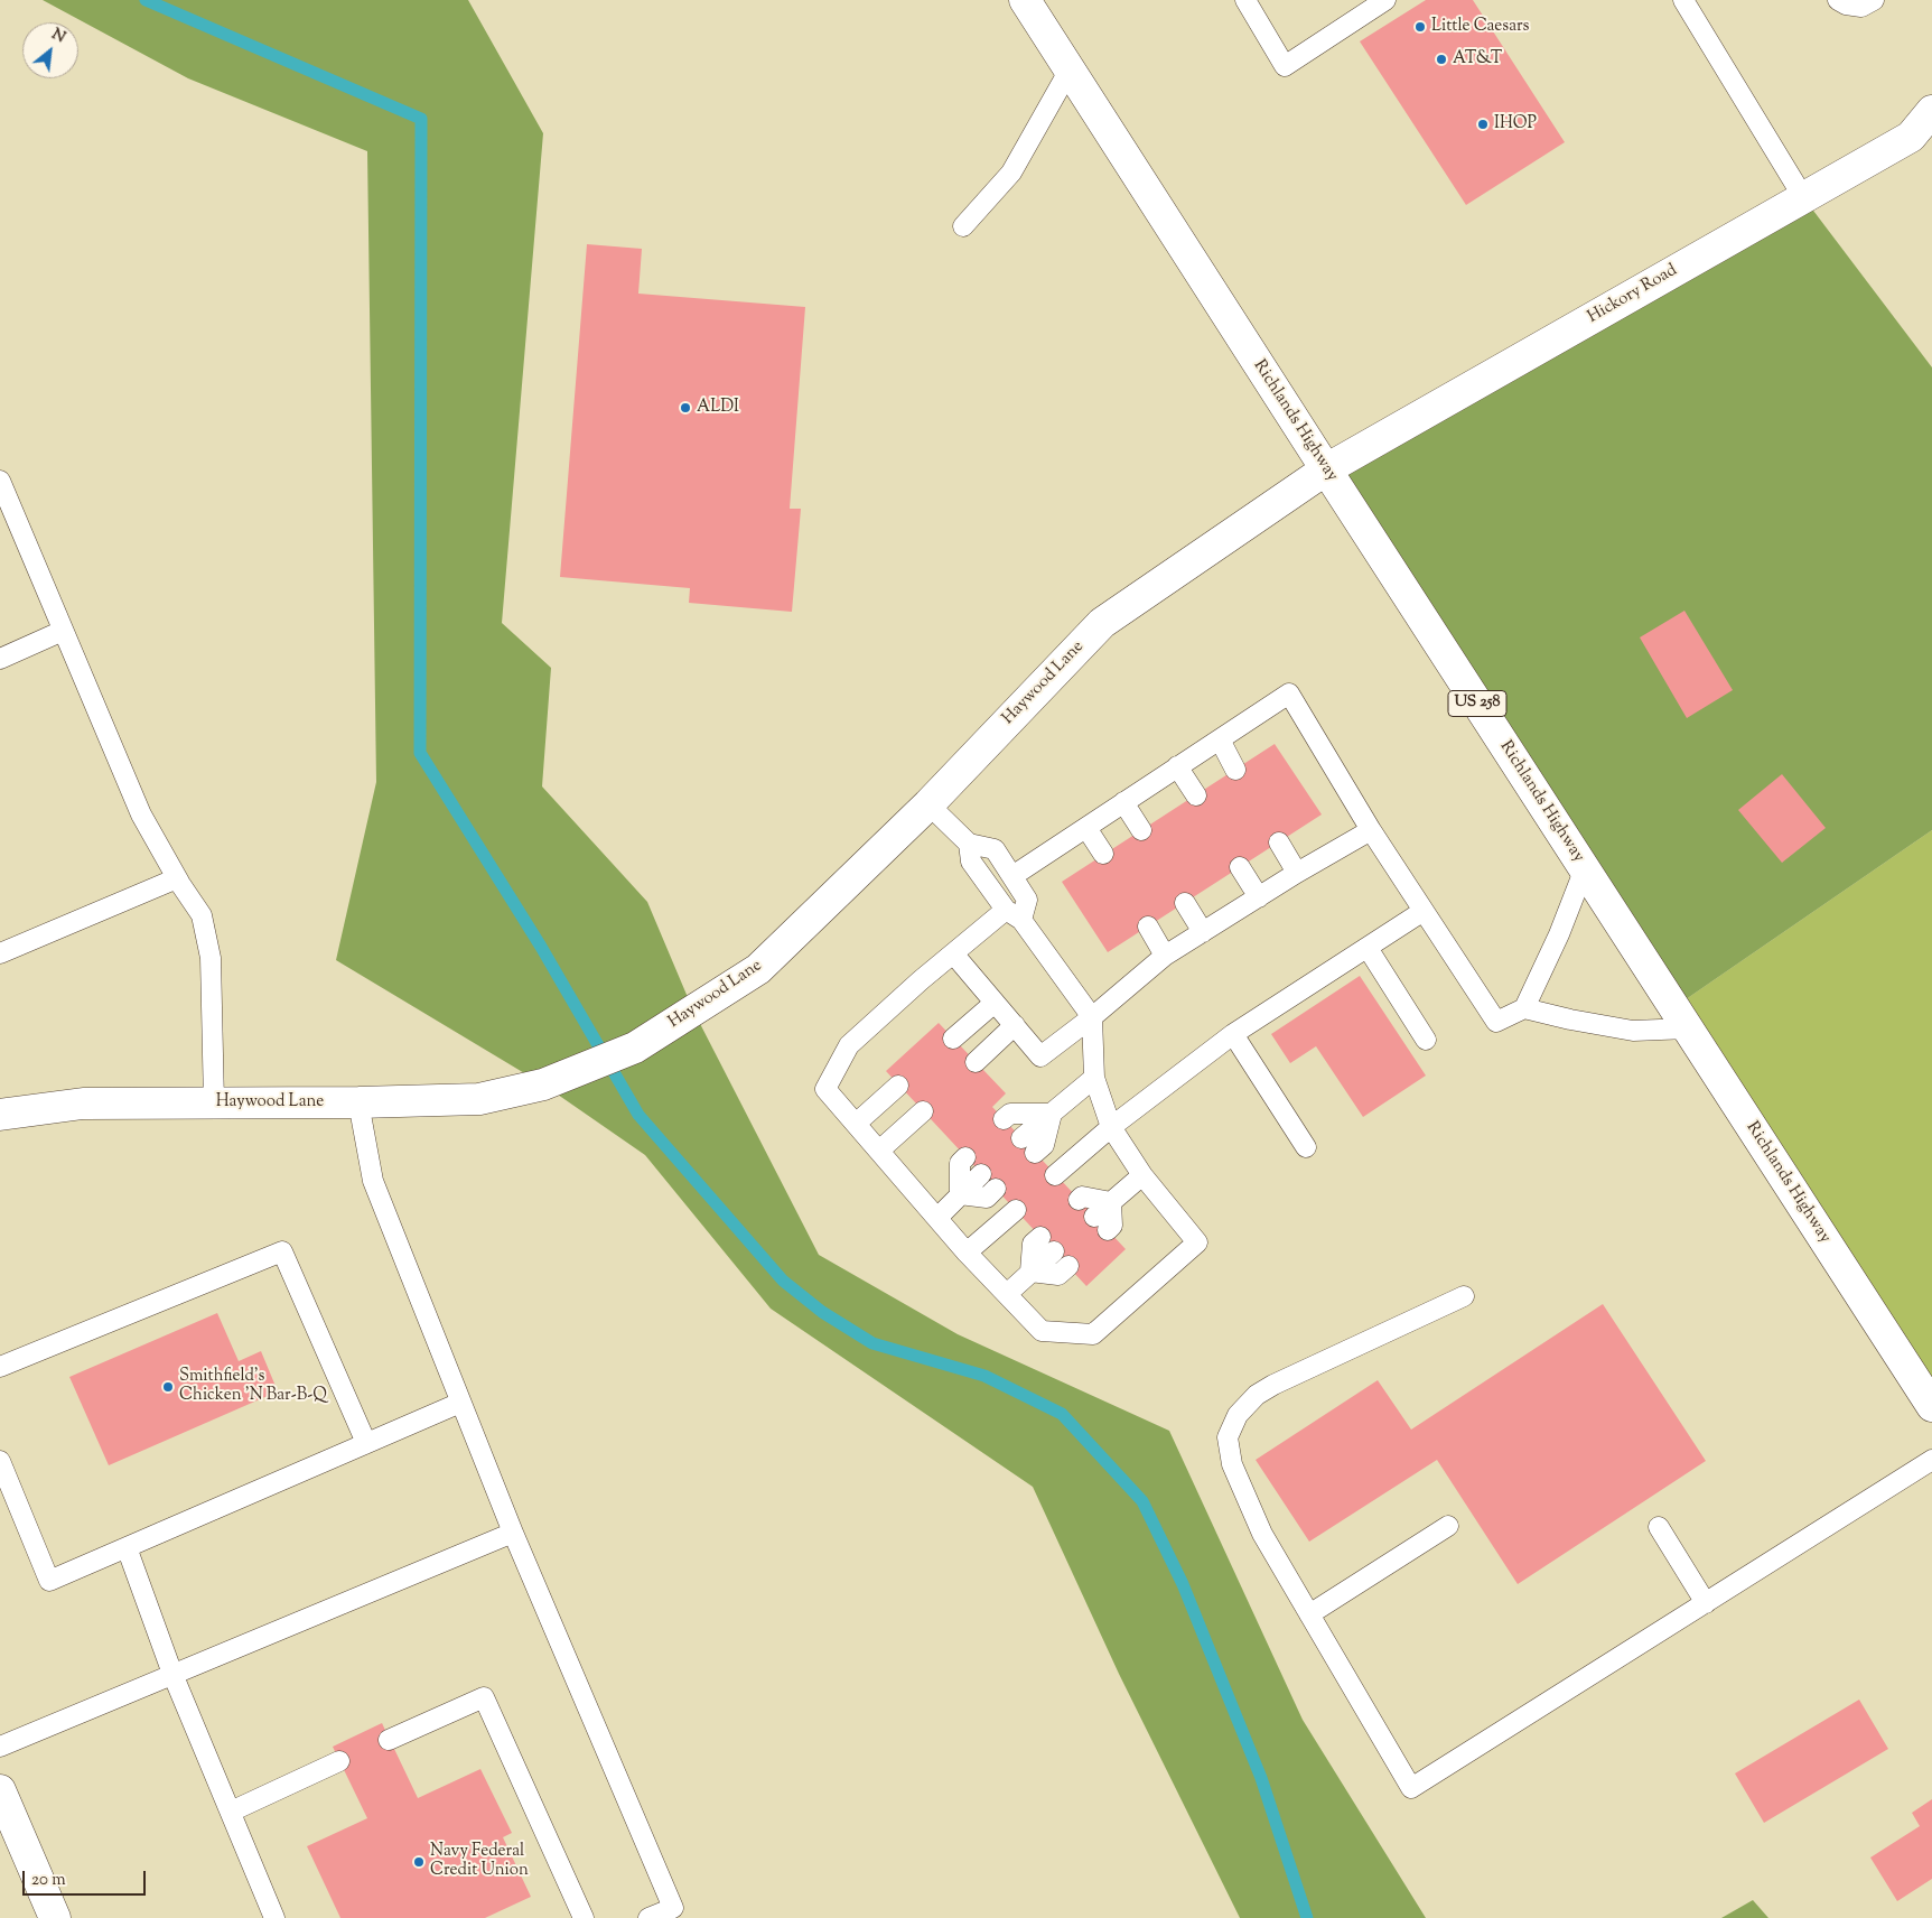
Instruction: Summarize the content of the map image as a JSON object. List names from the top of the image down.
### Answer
{
  "streets": {
    "street": [
      "Hickory Road",
      "Richlands Highway",
      "Haywood Lane",
      "US 258"
    ]
  },
  "crossings": [
    ["Hickory Road", "Richlands Highway"],
    ["Hickory Road", "Haywood Lane"],
    ["Richlands Highway", "Haywood Lane"]
  ],
  "places": [
    "Little Caesars",
    "AT&T",
    "IHOP",
    "ALDI",
    "Smithfield's Chicken 'N Bar-B-Q",
    "Navy Federal Credit Union"
  ],
  "scale_bar": "20 m",
  "north": "top right"
}
